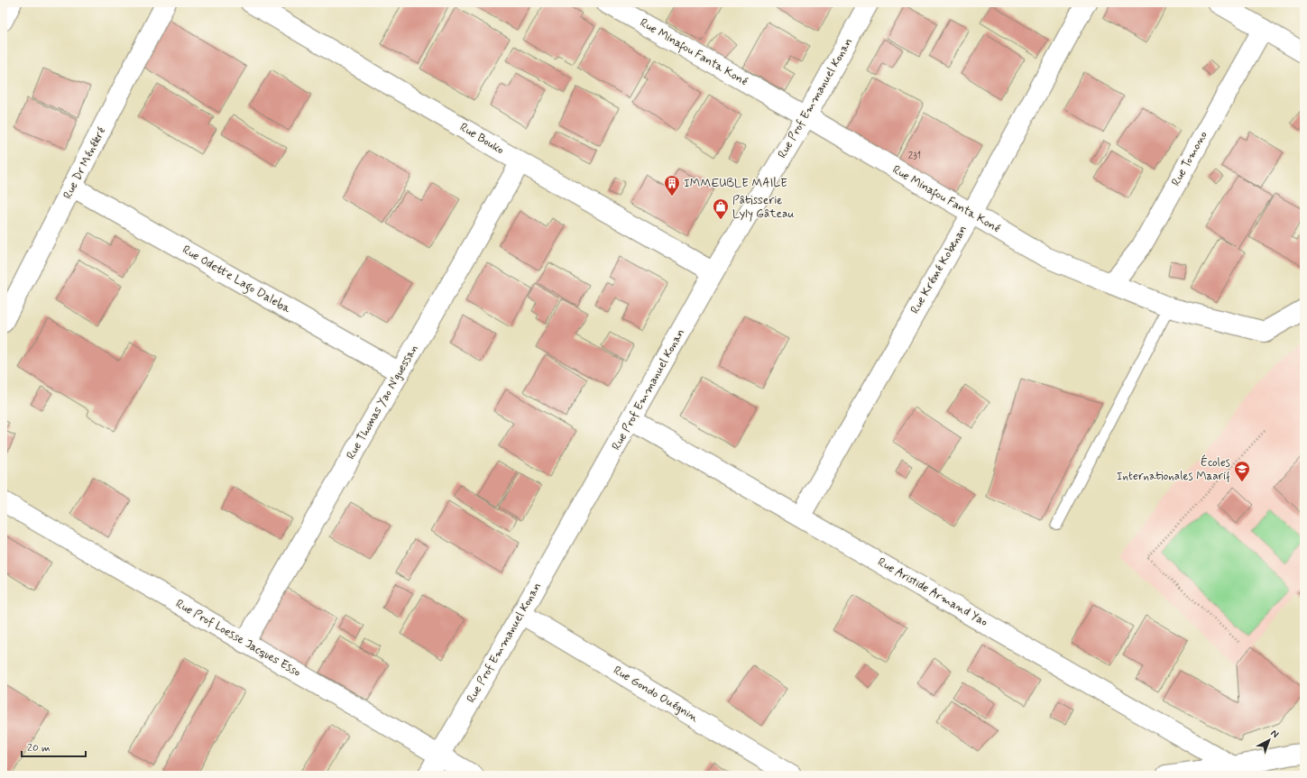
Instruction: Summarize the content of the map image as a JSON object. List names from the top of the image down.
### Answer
{
  "streets": {
    "street": [
      "Rue Minafou Fanta Koné",
      "Rue Prof Emmanuel Konan",
      "Rue Bouko",
      "Rue Tomono",
      "Rue Dr Ménékré",
      "Rue Krémé Kobenan",
      "Rue Odette Lago Daleba",
      "Rue Thomas Yao N'guessan",
      "Rue Aristide Armand Yao",
      "Rue Prof Loesse Jacques Esso",
      "Rue Gondo Ouégnin"
    ]
  },
  "crossings": [
    ["Rue Minafou Fanta Koné", "Rue Prof Emmanuel Konan"],
    ["Rue Minafou Fanta Koné", "Rue Tomono"],
    ["Rue Minafou Fanta Koné", "Rue Krémé Kobenan"],
    ["Rue Prof Emmanuel Konan", "Rue Bouko"],
    ["Rue Prof Emmanuel Konan", "Rue Aristide Armand Yao"],
    ["Rue Prof Emmanuel Konan", "Rue Prof Loesse Jacques Esso"],
    ["Rue Prof Emmanuel Konan", "Rue Gondo Ouégnin"],
    ["Rue Bouko", "Rue Thomas Yao N'guessan"],
    ["Rue Dr Ménékré", "Rue Odette Lago Daleba"],
    ["Rue Krémé Kobenan", "Rue Aristide Armand Yao"],
    ["Rue Odette Lago Daleba", "Rue Thomas Yao N'guessan"],
    ["Rue Thomas Yao N'guessan", "Rue Prof Loesse Jacques Esso"]
  ],
  "places": {
    "building": ["IMMEUBLE MAILE"],
    "shop": ["Pâtisserie Lyly Gâteau"],
    "school or university": ["Écoles Internationales Maarif"]
  },
  "house_numbers": ["231"],
  "scale_bar": "20 m",
  "north": "top right"
}
